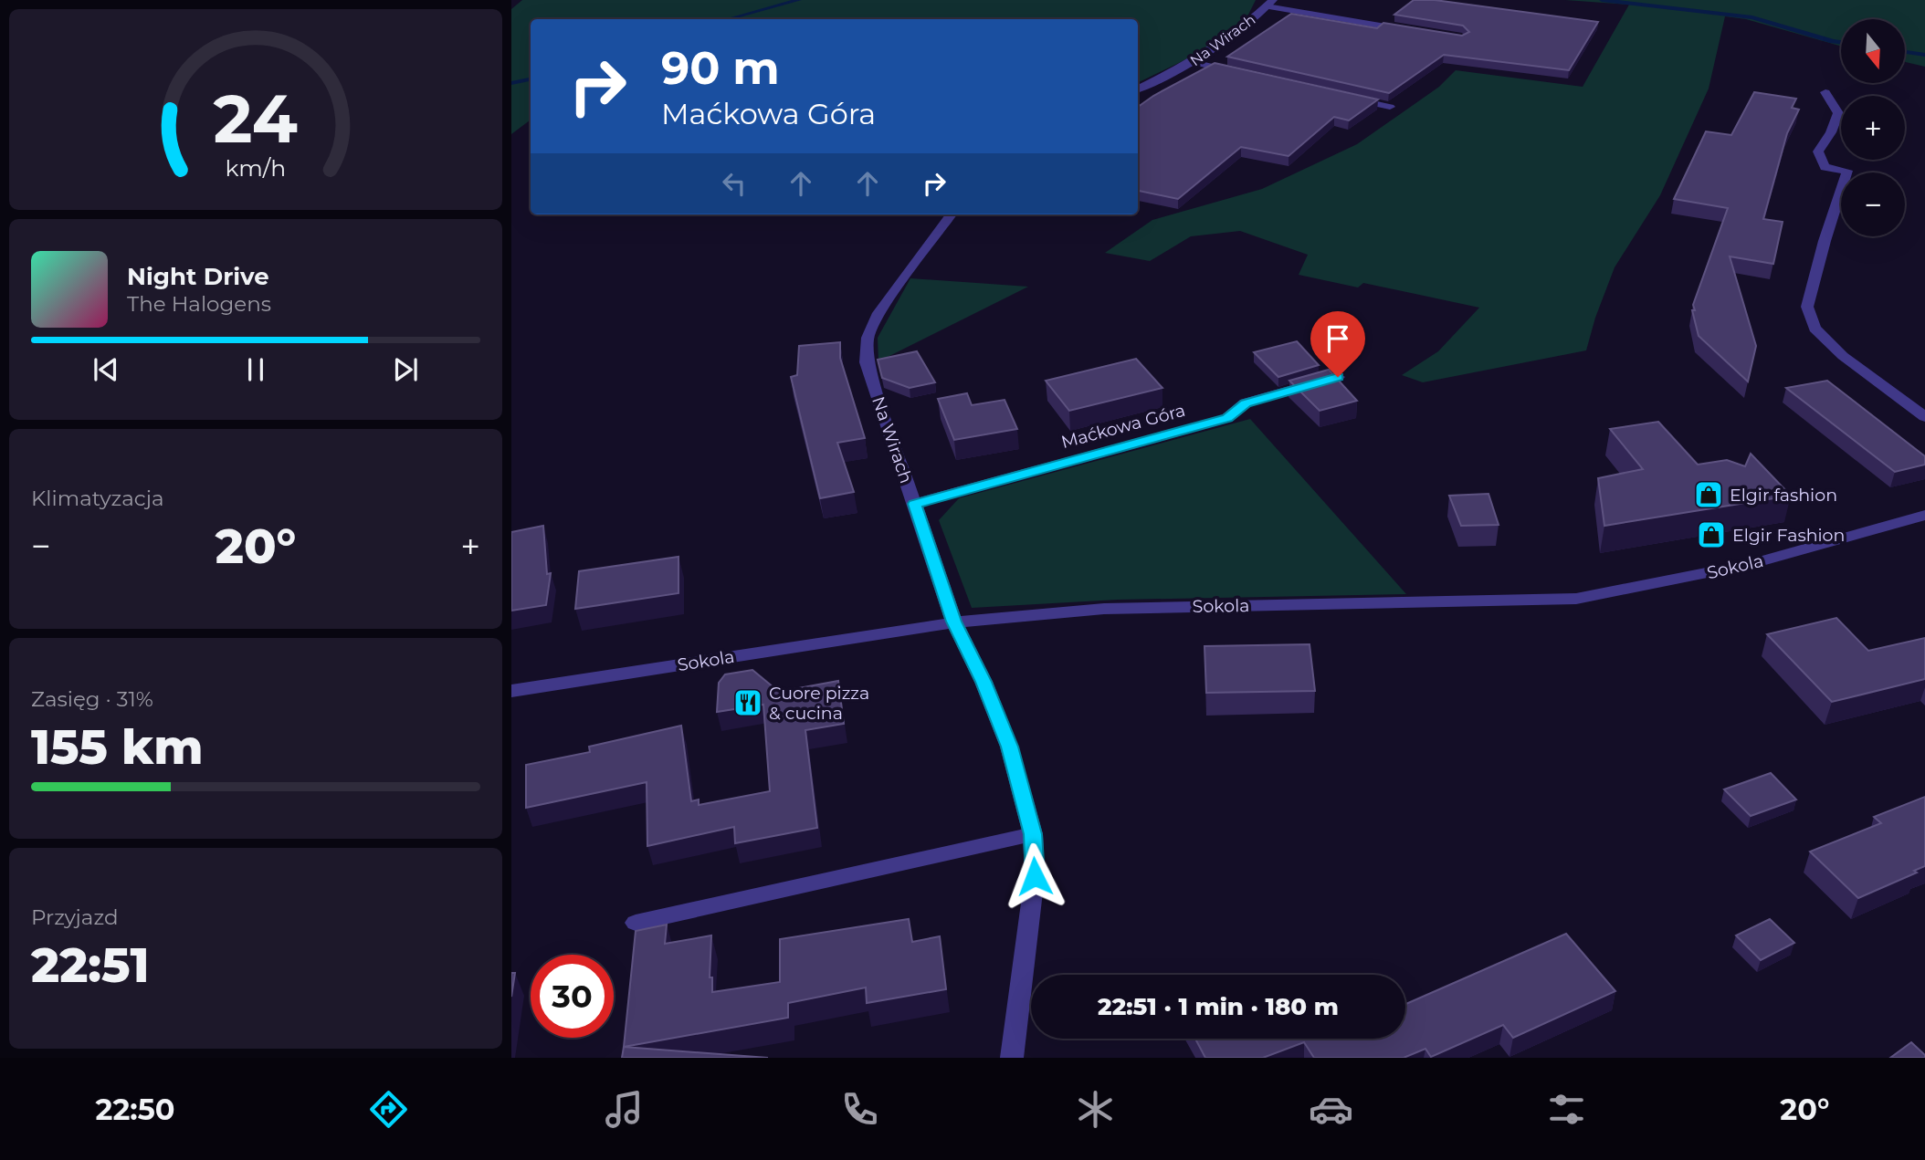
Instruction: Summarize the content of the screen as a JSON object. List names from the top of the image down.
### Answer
{
  "streets": {
    "street": ["Na Wirach", "Maćkowa Góra", "Sokola"]
  },
  "crossings": [
    ["Na Wirach", "Maćkowa Góra"],
    ["Na Wirach", "Sokola"]
  ],
  "places": {
    "shop": ["Elgir fashion", "Elgir Fashion"],
    "restaurant": ["Cuore pizza & cucina"]
  },
  "north": "bottom",
  "page": {
    "map_buttons": ["+", "−"],
    "turn": ["90 m", "Maćkowa Góra"],
    "song": ["Night Drive", "The Halogens"],
    "tile": [
      "Klimatyzacja",
      ["Zasięg · 31%", "155 km"],
      ["Przyjazd", "22:51"]
    ],
    "heat": ["−", "20°", "+"],
    "limit": "30",
    "trip": "22:51 · 1 min · 180 m",
    "tabs": ["22:50", "20°"],
    "gauge": ["24", "km/h"]
  }
}
